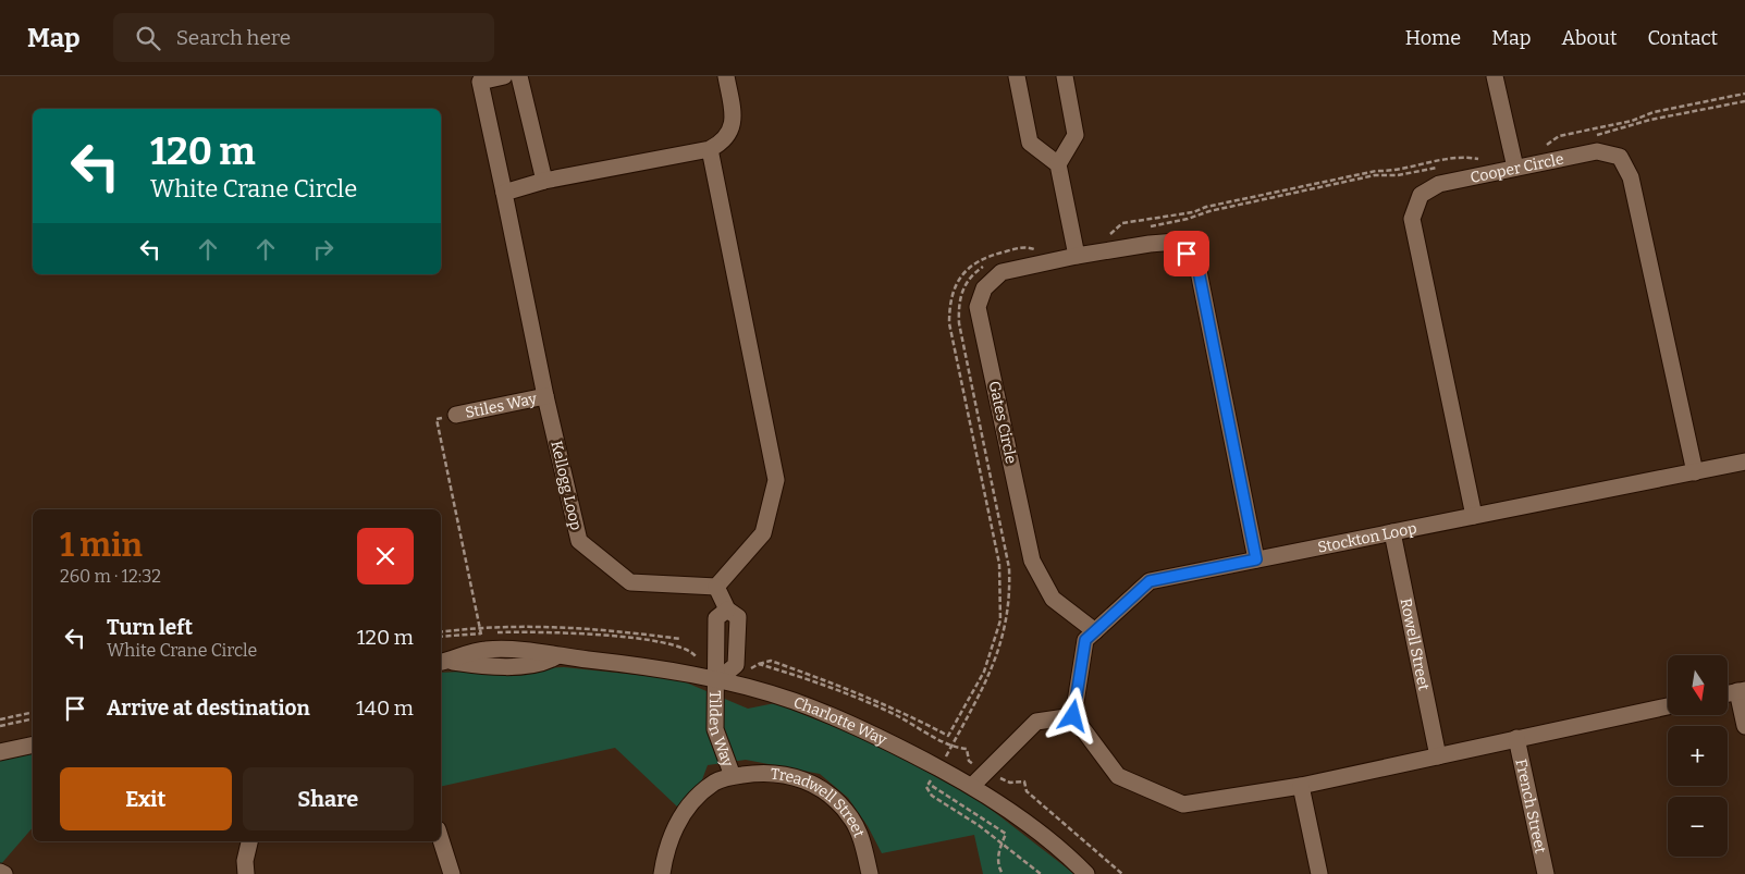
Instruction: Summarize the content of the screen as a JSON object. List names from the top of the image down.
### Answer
{
  "streets": {
    "street": [
      "Cooper Circle",
      "Stiles Way",
      "Gates Circle",
      "Kellogg Loop",
      "Stockton Loop",
      "Rowell Street",
      "Charlotte Way",
      "Tilden Way",
      "French Street",
      "Treadwell Street"
    ]
  },
  "crossings": [
    ["Cooper Circle", "Stockton Loop"],
    ["Stiles Way", "Kellogg Loop"],
    ["Gates Circle", "Stockton Loop"],
    ["Stockton Loop", "Rowell Street"],
    ["Charlotte Way", "Tilden Way"],
    ["Tilden Way", "Treadwell Street"]
  ],
  "north": "bottom",
  "page": {
    "header": "Map",
    "search": "Search here",
    "nav": [
      "Home",
      "Map",
      "About",
      "Contact"
    ],
    "turn": ["120 m", "White Crane Circle"],
    "heading": ["1 min", "260 m · 12:32"],
    "list": [
      {
        "name": "Turn left",
        "note": "White Crane Circle",
        "value": "120 m"
      },
      {
        "name": "Arrive at destination",
        "value": "140 m"
      }
    ],
    "map_buttons": ["+", "−"],
    "buttons": ["Exit", "Share"]
  }
}
